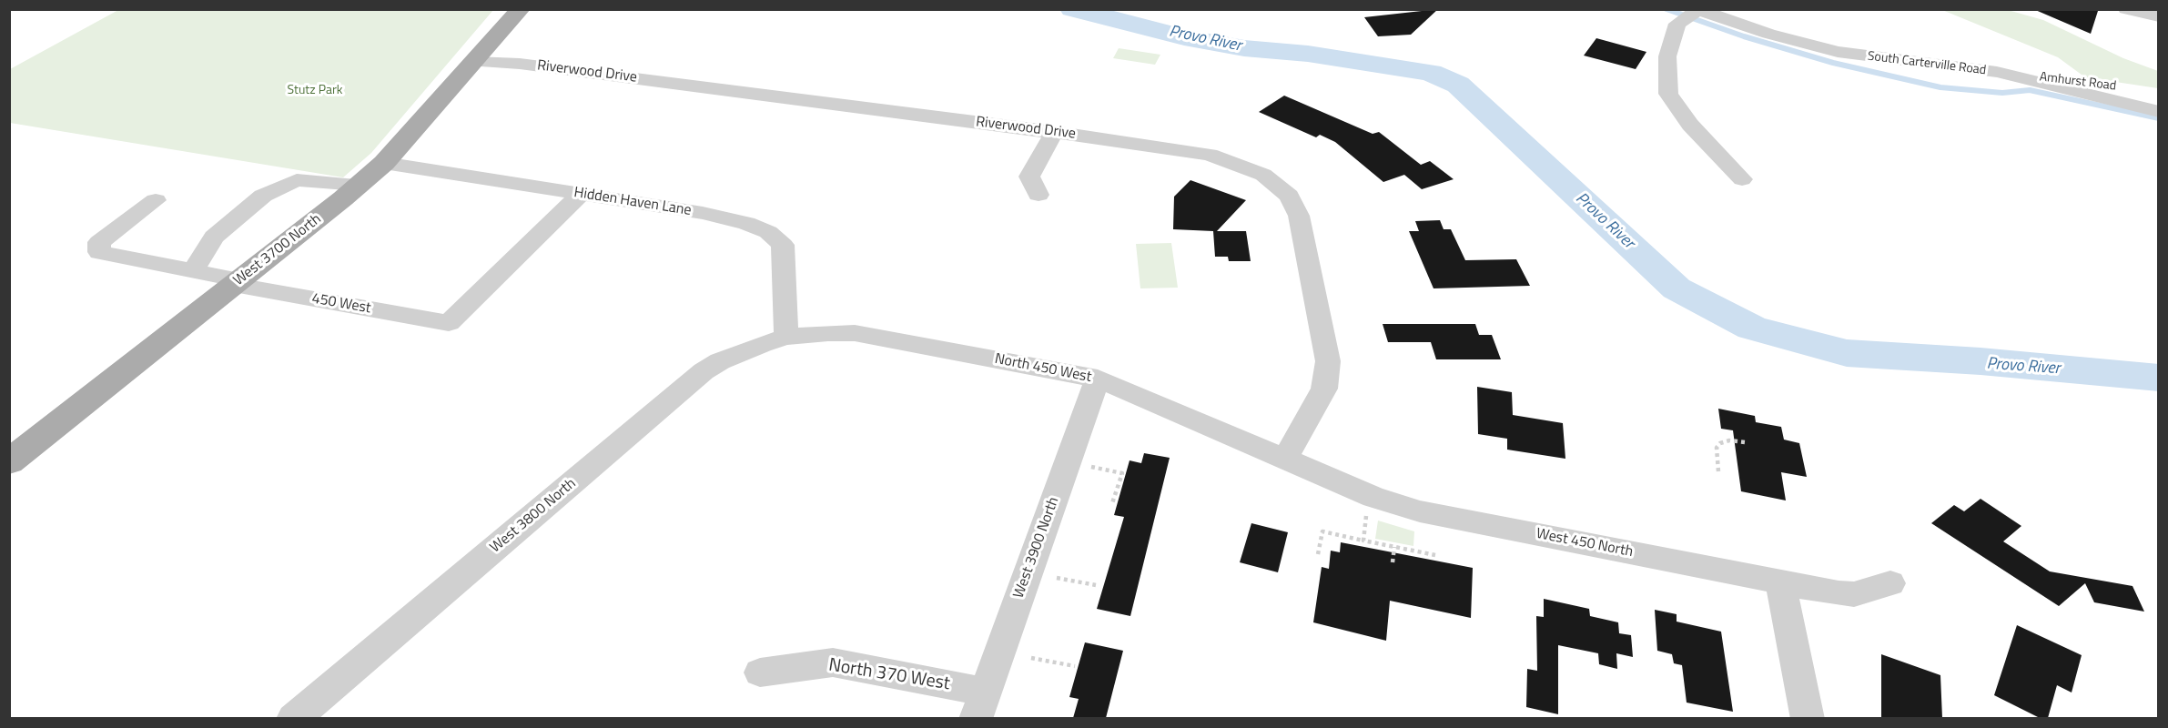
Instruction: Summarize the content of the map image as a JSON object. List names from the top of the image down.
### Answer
{
  "streets": {
    "main road": ["West 3700 North"],
    "street": [
      "South Carterville Road",
      "Riverwood Drive",
      "Amhurst Road",
      "Hidden Haven Lane",
      "450 West",
      "North 450 West",
      "West 3800 North",
      "West 450 North",
      "West 3900 North",
      "North 370 West"
    ]
  },
  "crossings": [
    ["South Carterville Road", "Amhurst Road"],
    ["Riverwood Drive", "West 3700 North"],
    ["Riverwood Drive", "North 450 West"],
    ["Riverwood Drive", "West 450 North"],
    ["Hidden Haven Lane", "West 3700 North"],
    ["Hidden Haven Lane", "450 West"],
    ["Hidden Haven Lane", "North 450 West"],
    ["Hidden Haven Lane", "West 3800 North"],
    ["West 3700 North", "450 West"],
    ["North 450 West", "West 3800 North"],
    ["North 450 West", "West 450 North"],
    ["North 450 West", "West 3900 North"],
    ["West 3900 North", "North 370 West"]
  ],
  "water": ["Provo River"],
  "parks": ["Stutz Park"]
}
